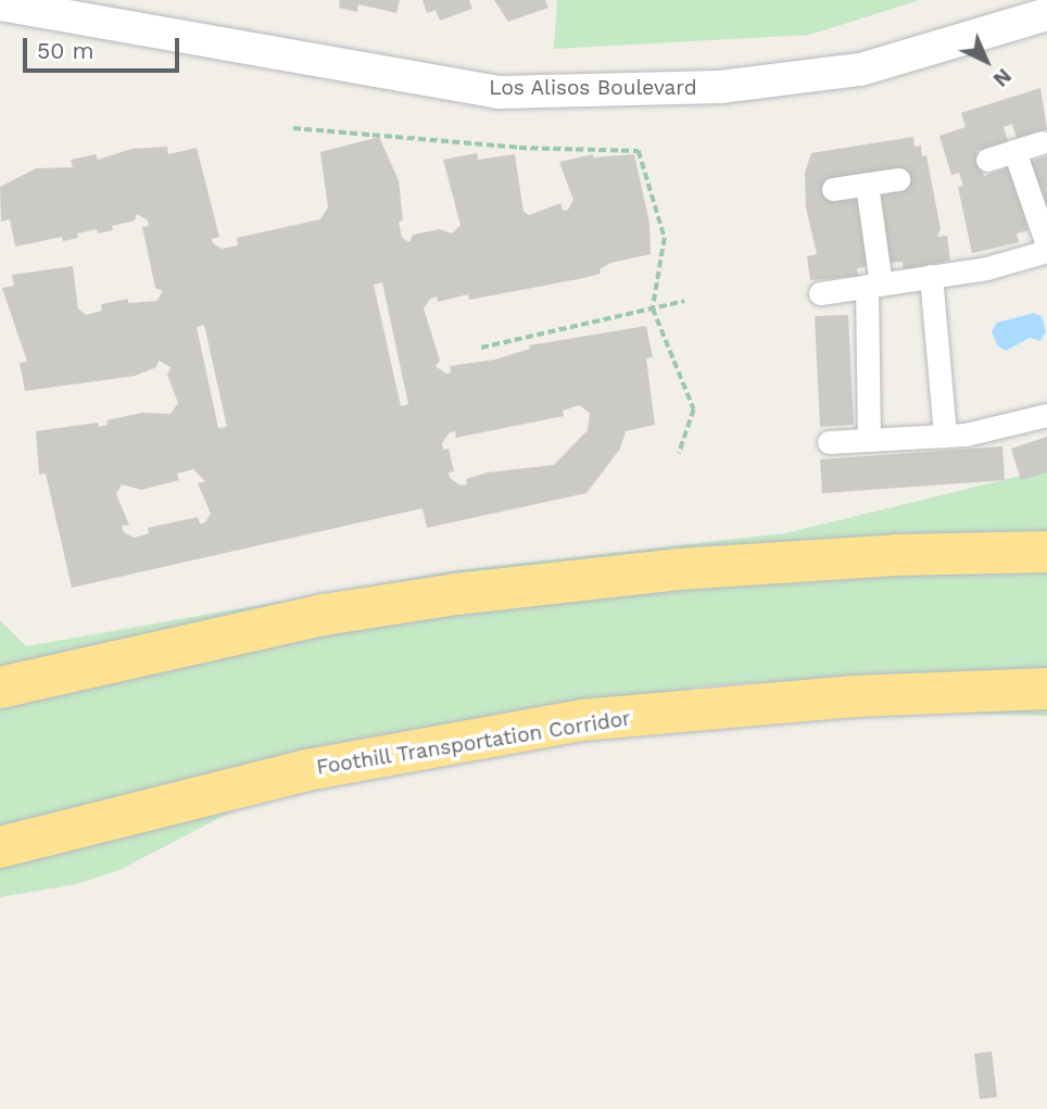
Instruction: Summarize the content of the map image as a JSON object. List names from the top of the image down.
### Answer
{
  "streets": {
    "highway": ["Foothill Transportation Corridor"],
    "main road": ["Los Alisos Boulevard"]
  },
  "scale_bar": "50 m",
  "north": "bottom right"
}
